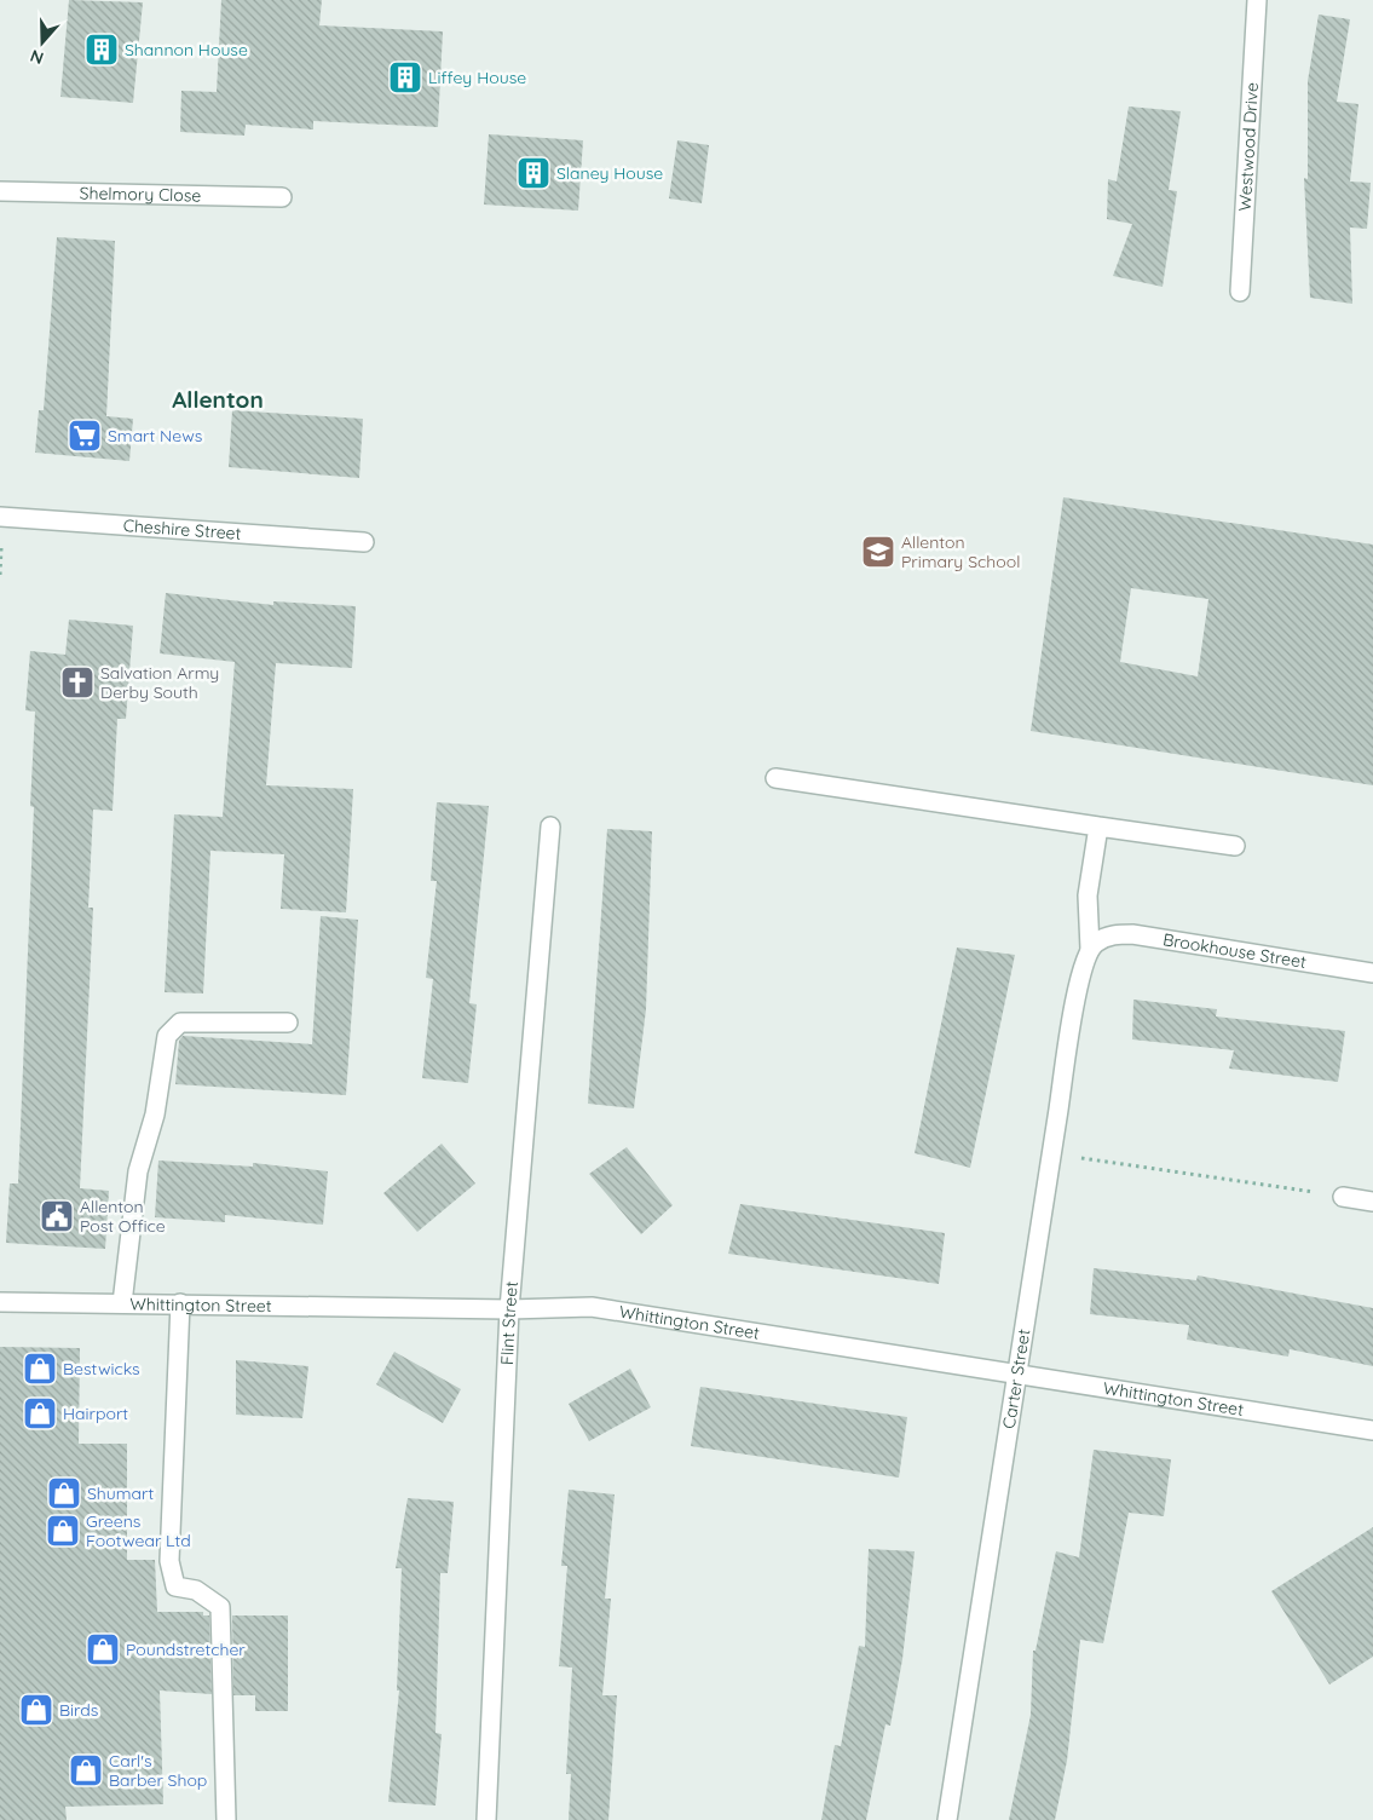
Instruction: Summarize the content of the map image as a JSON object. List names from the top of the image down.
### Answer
{
  "streets": {
    "street": [
      "Westwood Drive",
      "Shelmory Close",
      "Cheshire Street",
      "Brookhouse Street",
      "Whittington Street",
      "Flint Street",
      "Carter Street"
    ]
  },
  "crossings": [
    ["Brookhouse Street", "Carter Street"],
    ["Whittington Street", "Flint Street"],
    ["Whittington Street", "Carter Street"]
  ],
  "districts": ["Allenton"],
  "places": {
    "building": ["Shannon House", "Liffey House", "Slaney House"],
    "supermarket": ["Smart News"],
    "school or university": ["Allenton Primary School"],
    "church": ["Salvation Army Derby South"],
    "public building": ["Allenton Post Office"],
    "shop": [
      "Bestwicks",
      "Hairport",
      "Shumart",
      "Greens Footwear Ltd",
      "Poundstretcher",
      "Birds",
      "Carl's Barber Shop"
    ]
  },
  "north": "bottom"
}
